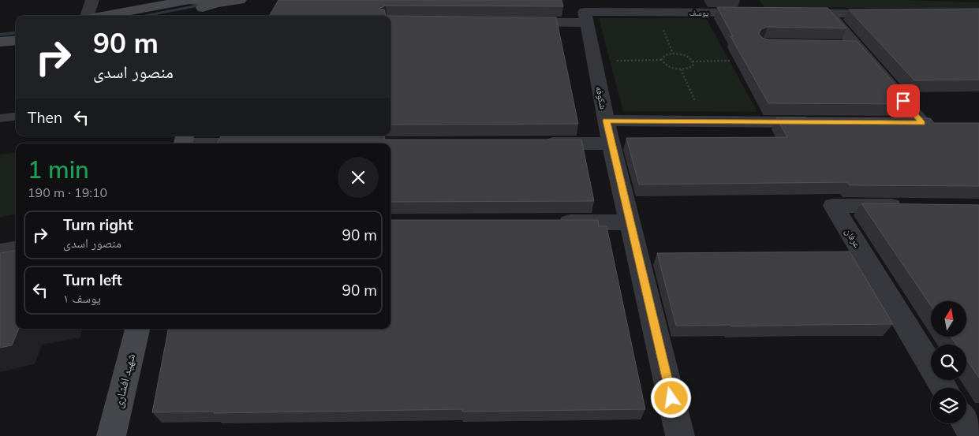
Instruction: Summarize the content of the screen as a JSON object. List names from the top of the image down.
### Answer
{
  "streets": {
    "street": [
      "یوسف",
      "شکوفه",
      "عرفان",
      "شهید افشاری"
    ]
  },
  "crossings": [
    ["یوسف", "شکوفه"]
  ],
  "north": "top",
  "page": {
    "turn": ["90 m", "منصور اسدی"],
    "then": "Then",
    "heading": ["1 min", "190 m · 19:10"],
    "list": [
      {
        "name": "Turn right",
        "note": "منصور اسدی",
        "value": "90 m"
      },
      {
        "name": "Turn left",
        "note": "یوسف ۱",
        "value": "90 m"
      }
    ]
  }
}
